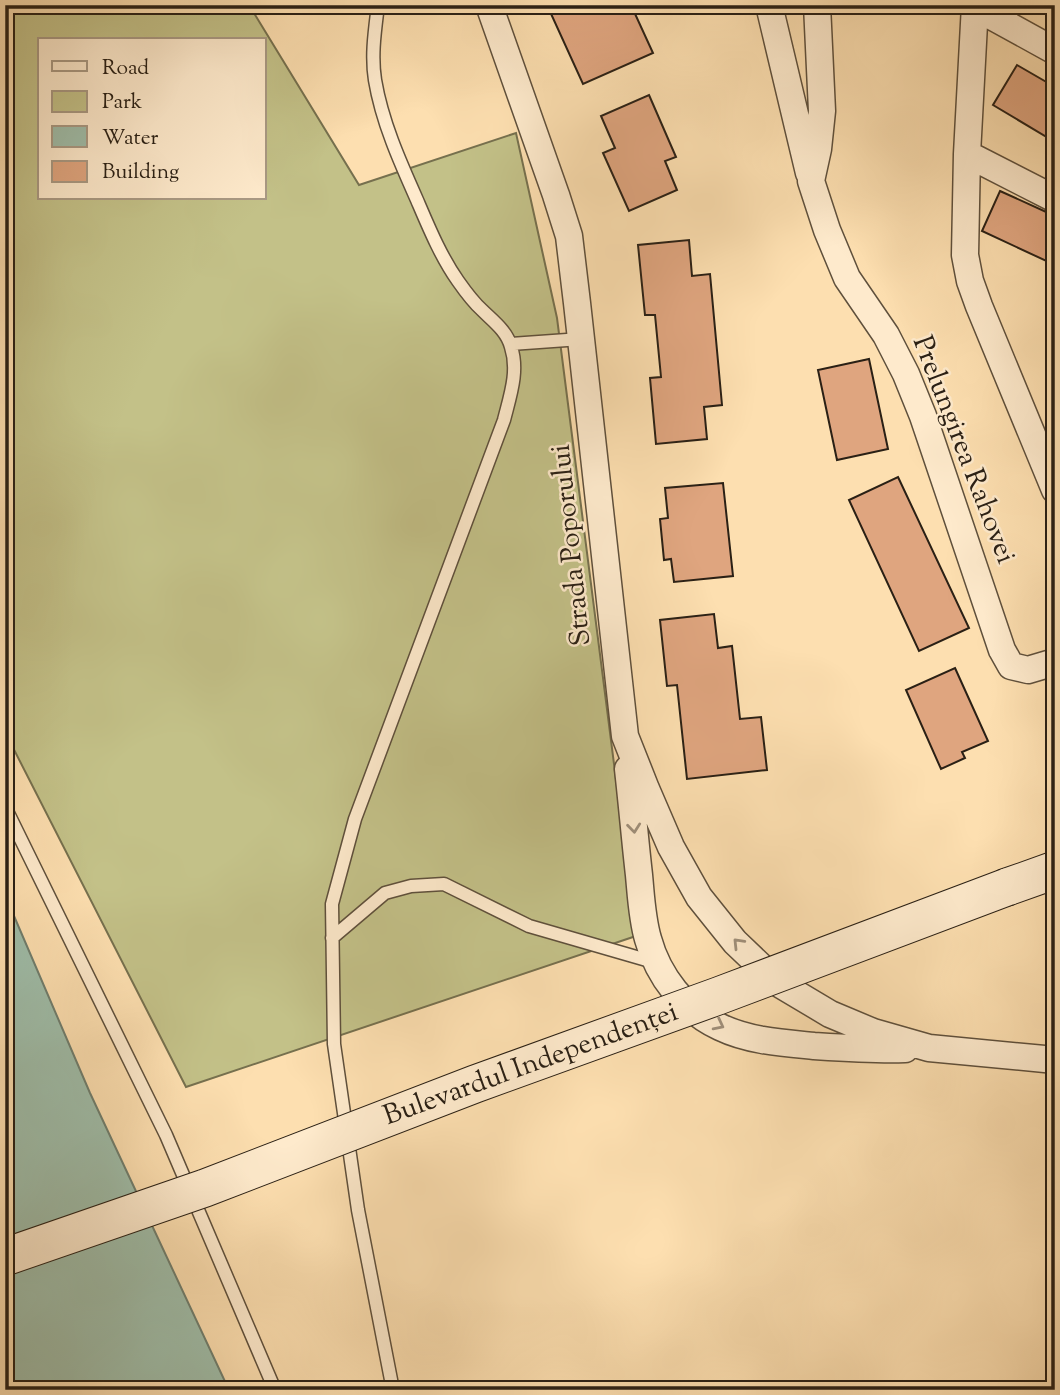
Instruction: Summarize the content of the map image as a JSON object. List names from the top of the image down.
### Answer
{
  "streets": {
    "main road": ["Bulevardul Independenței"],
    "street": ["Prelungirea Rahovei", "Strada Poporului"]
  },
  "one_way": ["Strada Poporului"],
  "legend": [
    "Road",
    "Park",
    "Water",
    "Building"
  ]
}
